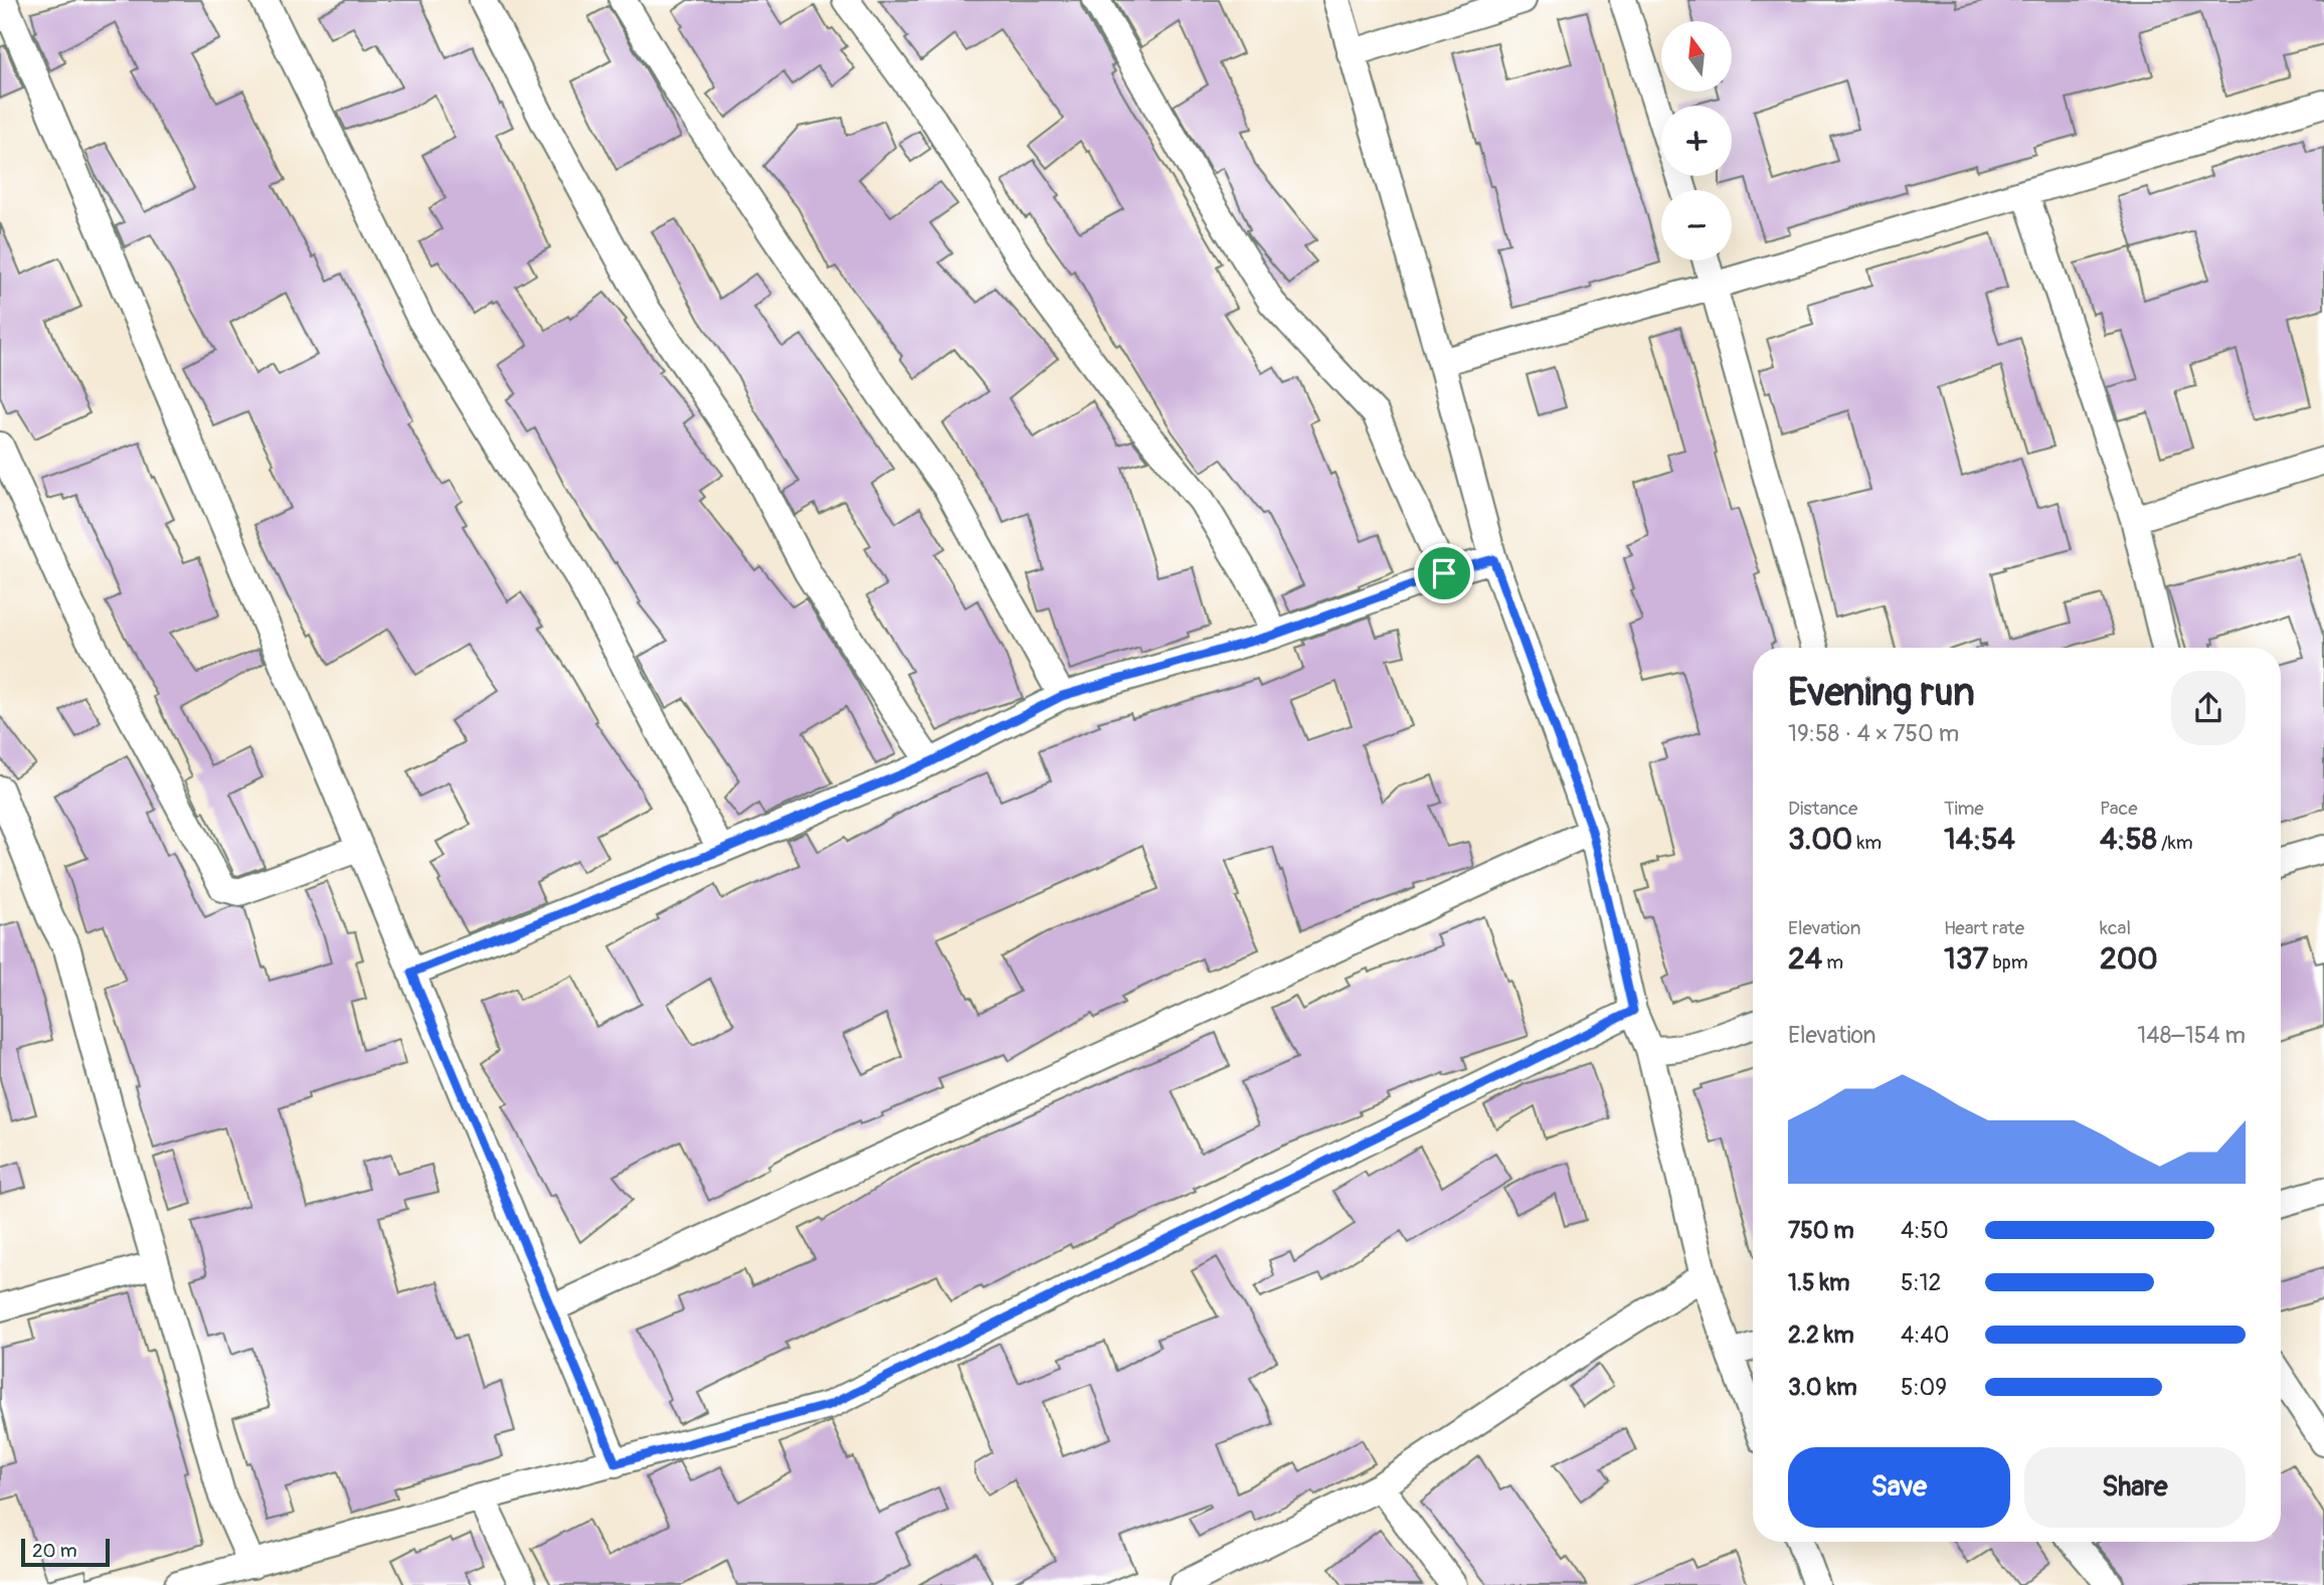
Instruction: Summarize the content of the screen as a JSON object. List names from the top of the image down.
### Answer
{
  "scale_bar": "20 m",
  "north": "top",
  "page": {
    "map_buttons": ["+", "−"],
    "heading": ["Evening run", "19:58 · 4 × 750 m"],
    "stats": [
      ["Distance", "3.00 km"],
      ["Time", "14:54"],
      ["Pace", "4:58 /km"],
      ["Elevation", "24 m"],
      ["Heart rate", "137 bpm"],
      ["kcal", "200"]
    ],
    "chart": ["Elevation", "148–154 m"],
    "list": [
      {
        "name": "750 m",
        "note": "4:50"
      },
      {
        "name": "1.5 km",
        "note": "5:12"
      },
      {
        "name": "2.2 km",
        "note": "4:40"
      },
      {
        "name": "3.0 km",
        "note": "5:09"
      }
    ],
    "buttons": ["Save", "Share"],
    "scale": "20 m"
  }
}
